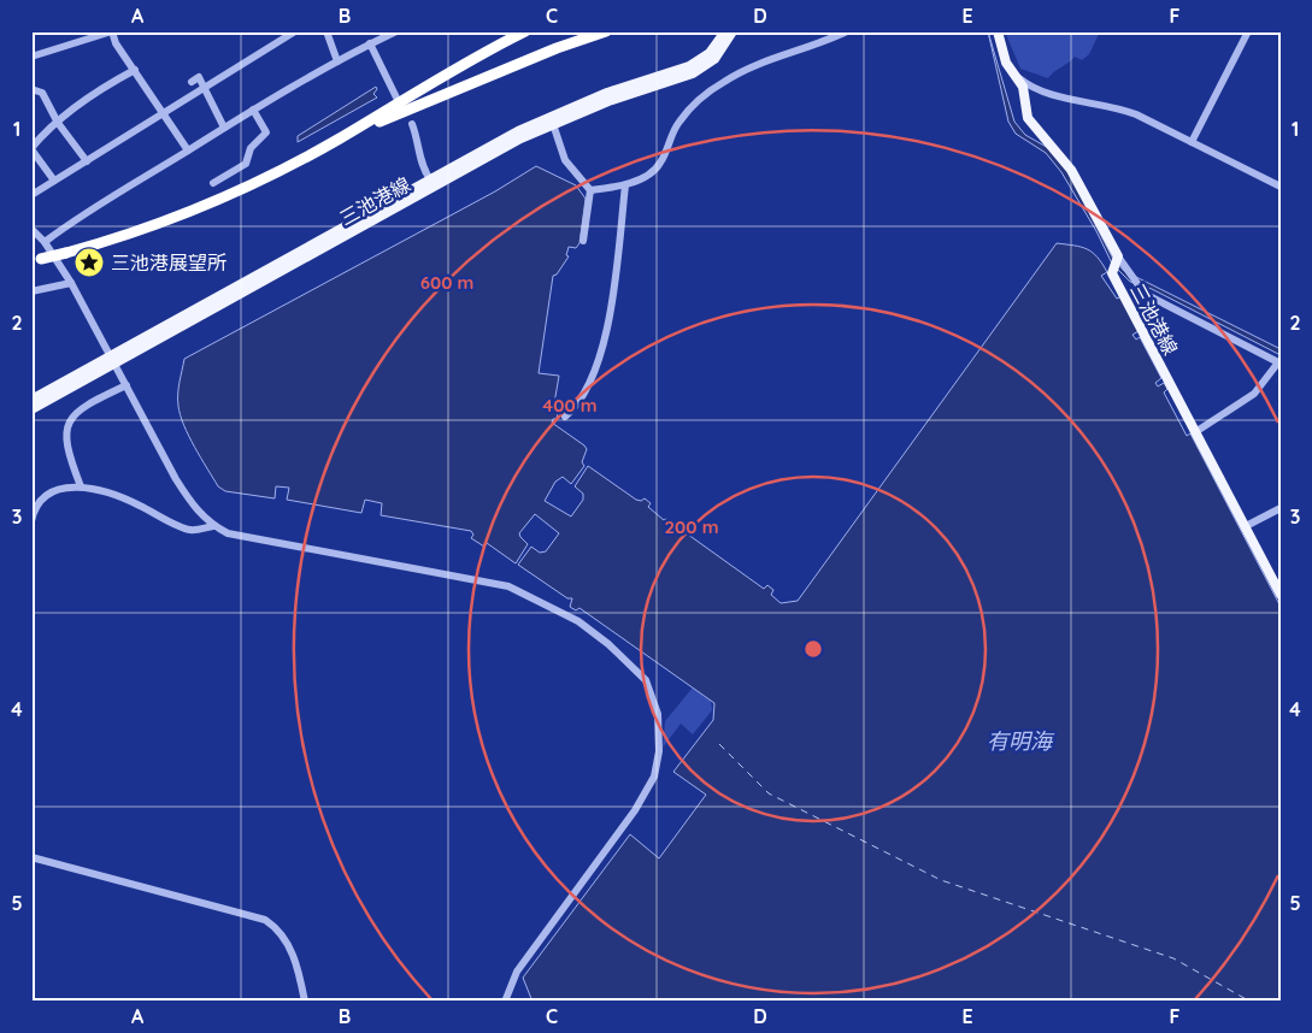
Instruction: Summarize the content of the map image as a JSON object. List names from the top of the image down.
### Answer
{
  "streets": {
    "main road": ["三池港線"]
  },
  "water": ["有明海"],
  "places": {
    "place": ["三池港展望所"]
  },
  "grid": {
    "columns": [
      "A",
      "B",
      "C",
      "D",
      "E",
      "F"
    ],
    "rows": [
      "1",
      "2",
      "3",
      "4",
      "5"
    ]
  },
  "rings": ["600 m", "400 m", "200 m"]
}
